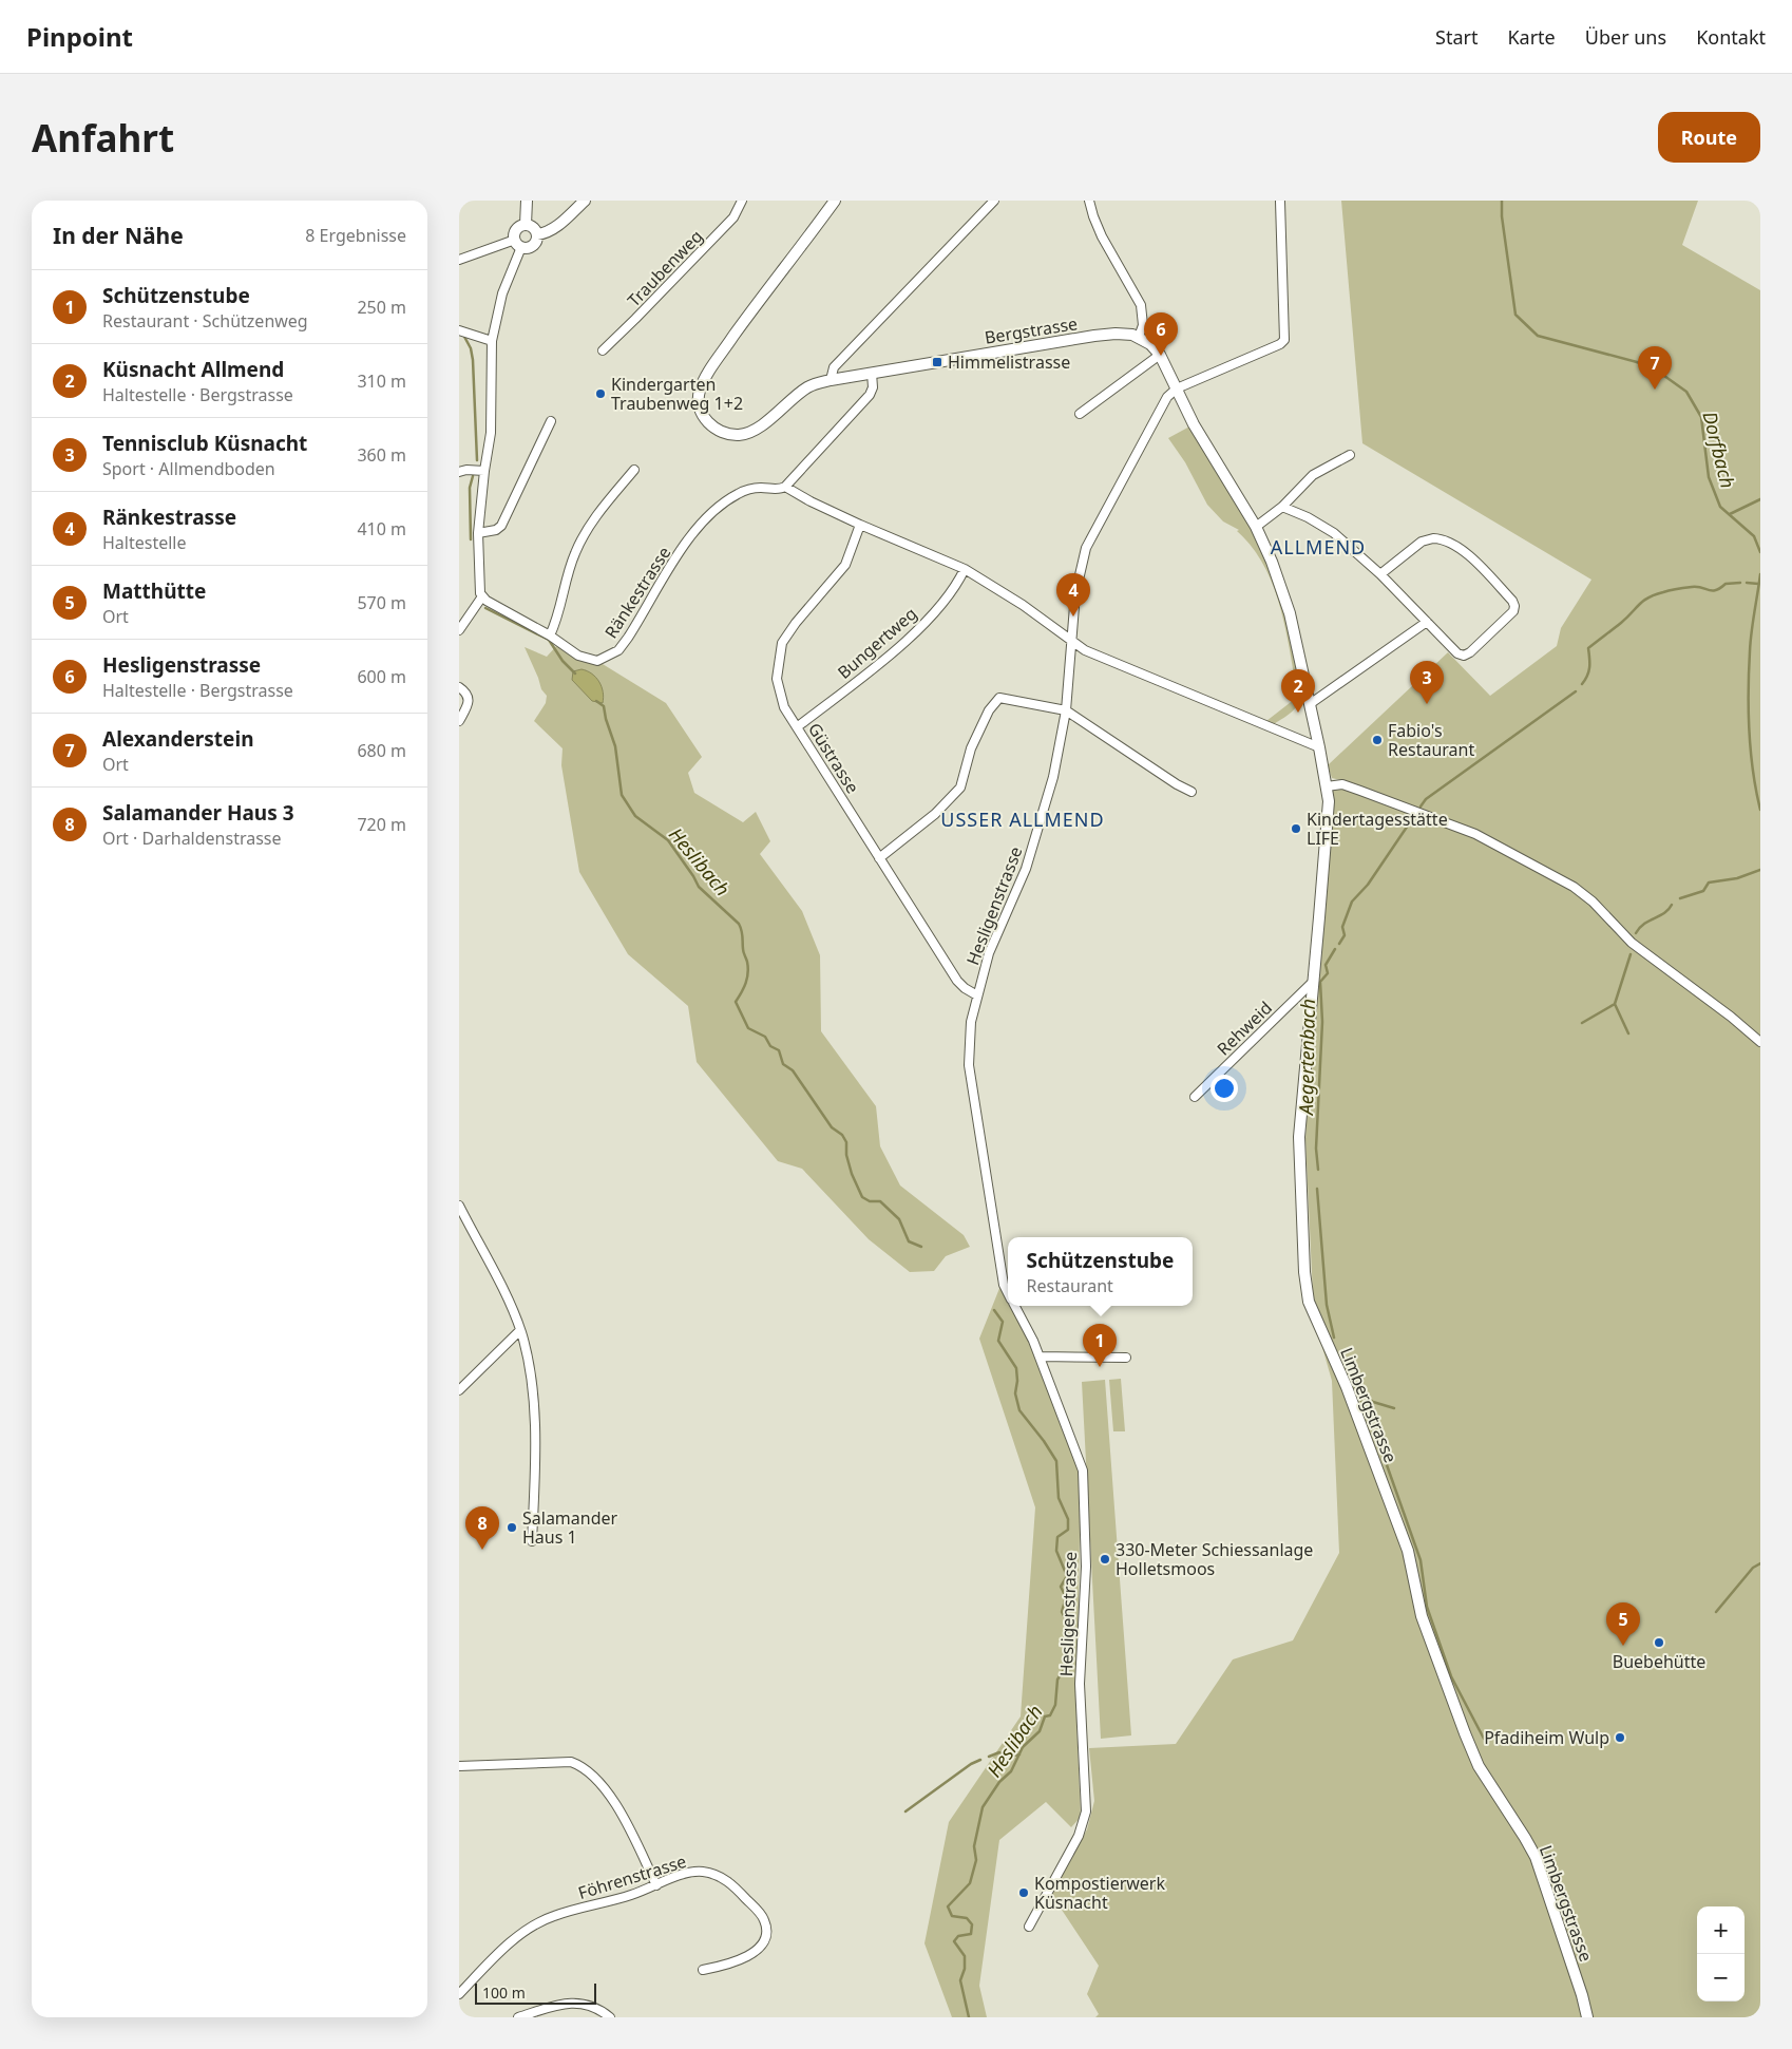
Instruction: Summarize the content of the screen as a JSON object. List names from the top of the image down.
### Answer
{
  "streets": {
    "street": [
      "Traubenweg",
      "Bergstrasse",
      "Ränkestrasse",
      "Bungertweg",
      "Güstrasse",
      "Hesligenstrasse",
      "Rehweid",
      "Limbergstrasse",
      "Föhrenstrasse"
    ]
  },
  "crossings": [
    ["Bungertweg", "Güstrasse"],
    ["Güstrasse", "Hesligenstrasse"],
    ["Rehweid", "Limbergstrasse"]
  ],
  "districts": ["ALLMEND", "USSER ALLMEND"],
  "water": ["Dorfbach", "Heslibach", "Aegertenbach"],
  "places": {
    "transit": ["Himmelistrasse"],
    "other": [
      "Kindergarten Traubenweg 1+2",
      "Fabio's Restaurant",
      "Kindertagesstätte LIFE",
      "Salamander Haus 1",
      "330-Meter Schiessanlage Holletsmoos",
      "Buebehütte",
      "Pfadiheim Wulp",
      "Kompostierwerk Küsnacht"
    ]
  },
  "scale_bar": "100 m",
  "page": {
    "header": "Pinpoint",
    "nav": [
      "Start",
      "Karte",
      "Über uns",
      "Kontakt"
    ],
    "buttons": "Route",
    "title": "Anfahrt",
    "heading": ["In der Nähe", "8 Ergebnisse"],
    "list": [
      {
        "mark": "1",
        "name": "Schützenstube",
        "note": "Restaurant · Schützenweg",
        "value": "250 m"
      },
      {
        "mark": "2",
        "name": "Küsnacht Allmend",
        "note": "Haltestelle · Bergstrasse",
        "value": "310 m"
      },
      {
        "mark": "3",
        "name": "Tennisclub Küsnacht",
        "note": "Sport · Allmendboden",
        "value": "360 m"
      },
      {
        "mark": "4",
        "name": "Ränkestrasse",
        "note": "Haltestelle",
        "value": "410 m"
      },
      {
        "mark": "5",
        "name": "Matthütte",
        "note": "Ort",
        "value": "570 m"
      },
      {
        "mark": "6",
        "name": "Hesligenstrasse",
        "note": "Haltestelle · Bergstrasse",
        "value": "600 m"
      },
      {
        "mark": "7",
        "name": "Alexanderstein",
        "note": "Ort",
        "value": "680 m"
      },
      {
        "mark": "8",
        "name": "Salamander Haus 3",
        "note": "Ort · Darhaldenstrasse",
        "value": "720 m"
      }
    ],
    "pins": [
      "6",
      "7",
      "4",
      "3",
      "2",
      "1",
      "8",
      "5"
    ],
    "popup": ["Schützenstube", "Restaurant"],
    "map_buttons": ["+", "−"],
    "scale": "100 m"
  }
}
